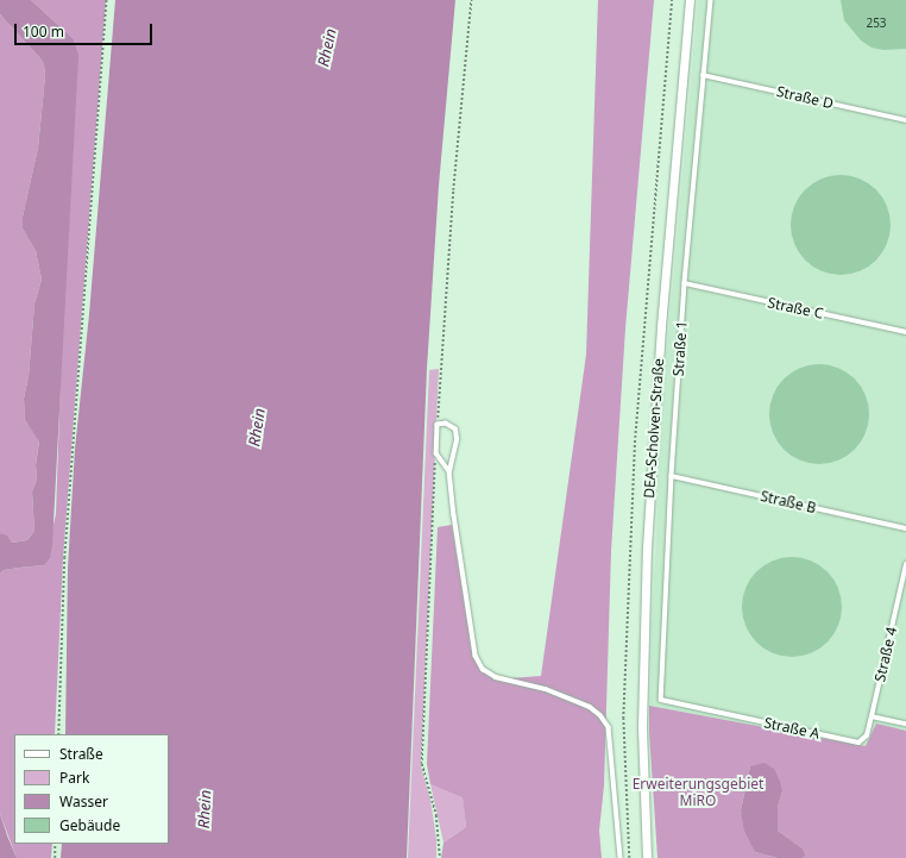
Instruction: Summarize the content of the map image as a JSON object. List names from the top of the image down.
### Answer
{
  "streets": {
    "street": ["DEA-Scholven-Straße"],
    "lane": [
      "Straße D",
      "Straße C",
      "Straße 1",
      "Straße B",
      "Straße 4",
      "Straße A"
    ]
  },
  "crossings": [
    ["Straße D", "Straße 1"],
    ["Straße C", "Straße 1"],
    ["Straße 1", "Straße B"],
    ["Straße 1", "Straße A"],
    ["Straße 4", "Straße A"]
  ],
  "water": ["Rhein"],
  "parks": ["Erweiterungsgebiet MiRO"],
  "house_numbers": ["253"],
  "legend": [
    "Straße",
    "Park",
    "Wasser",
    "Gebäude"
  ],
  "scale_bar": "100 m"
}
